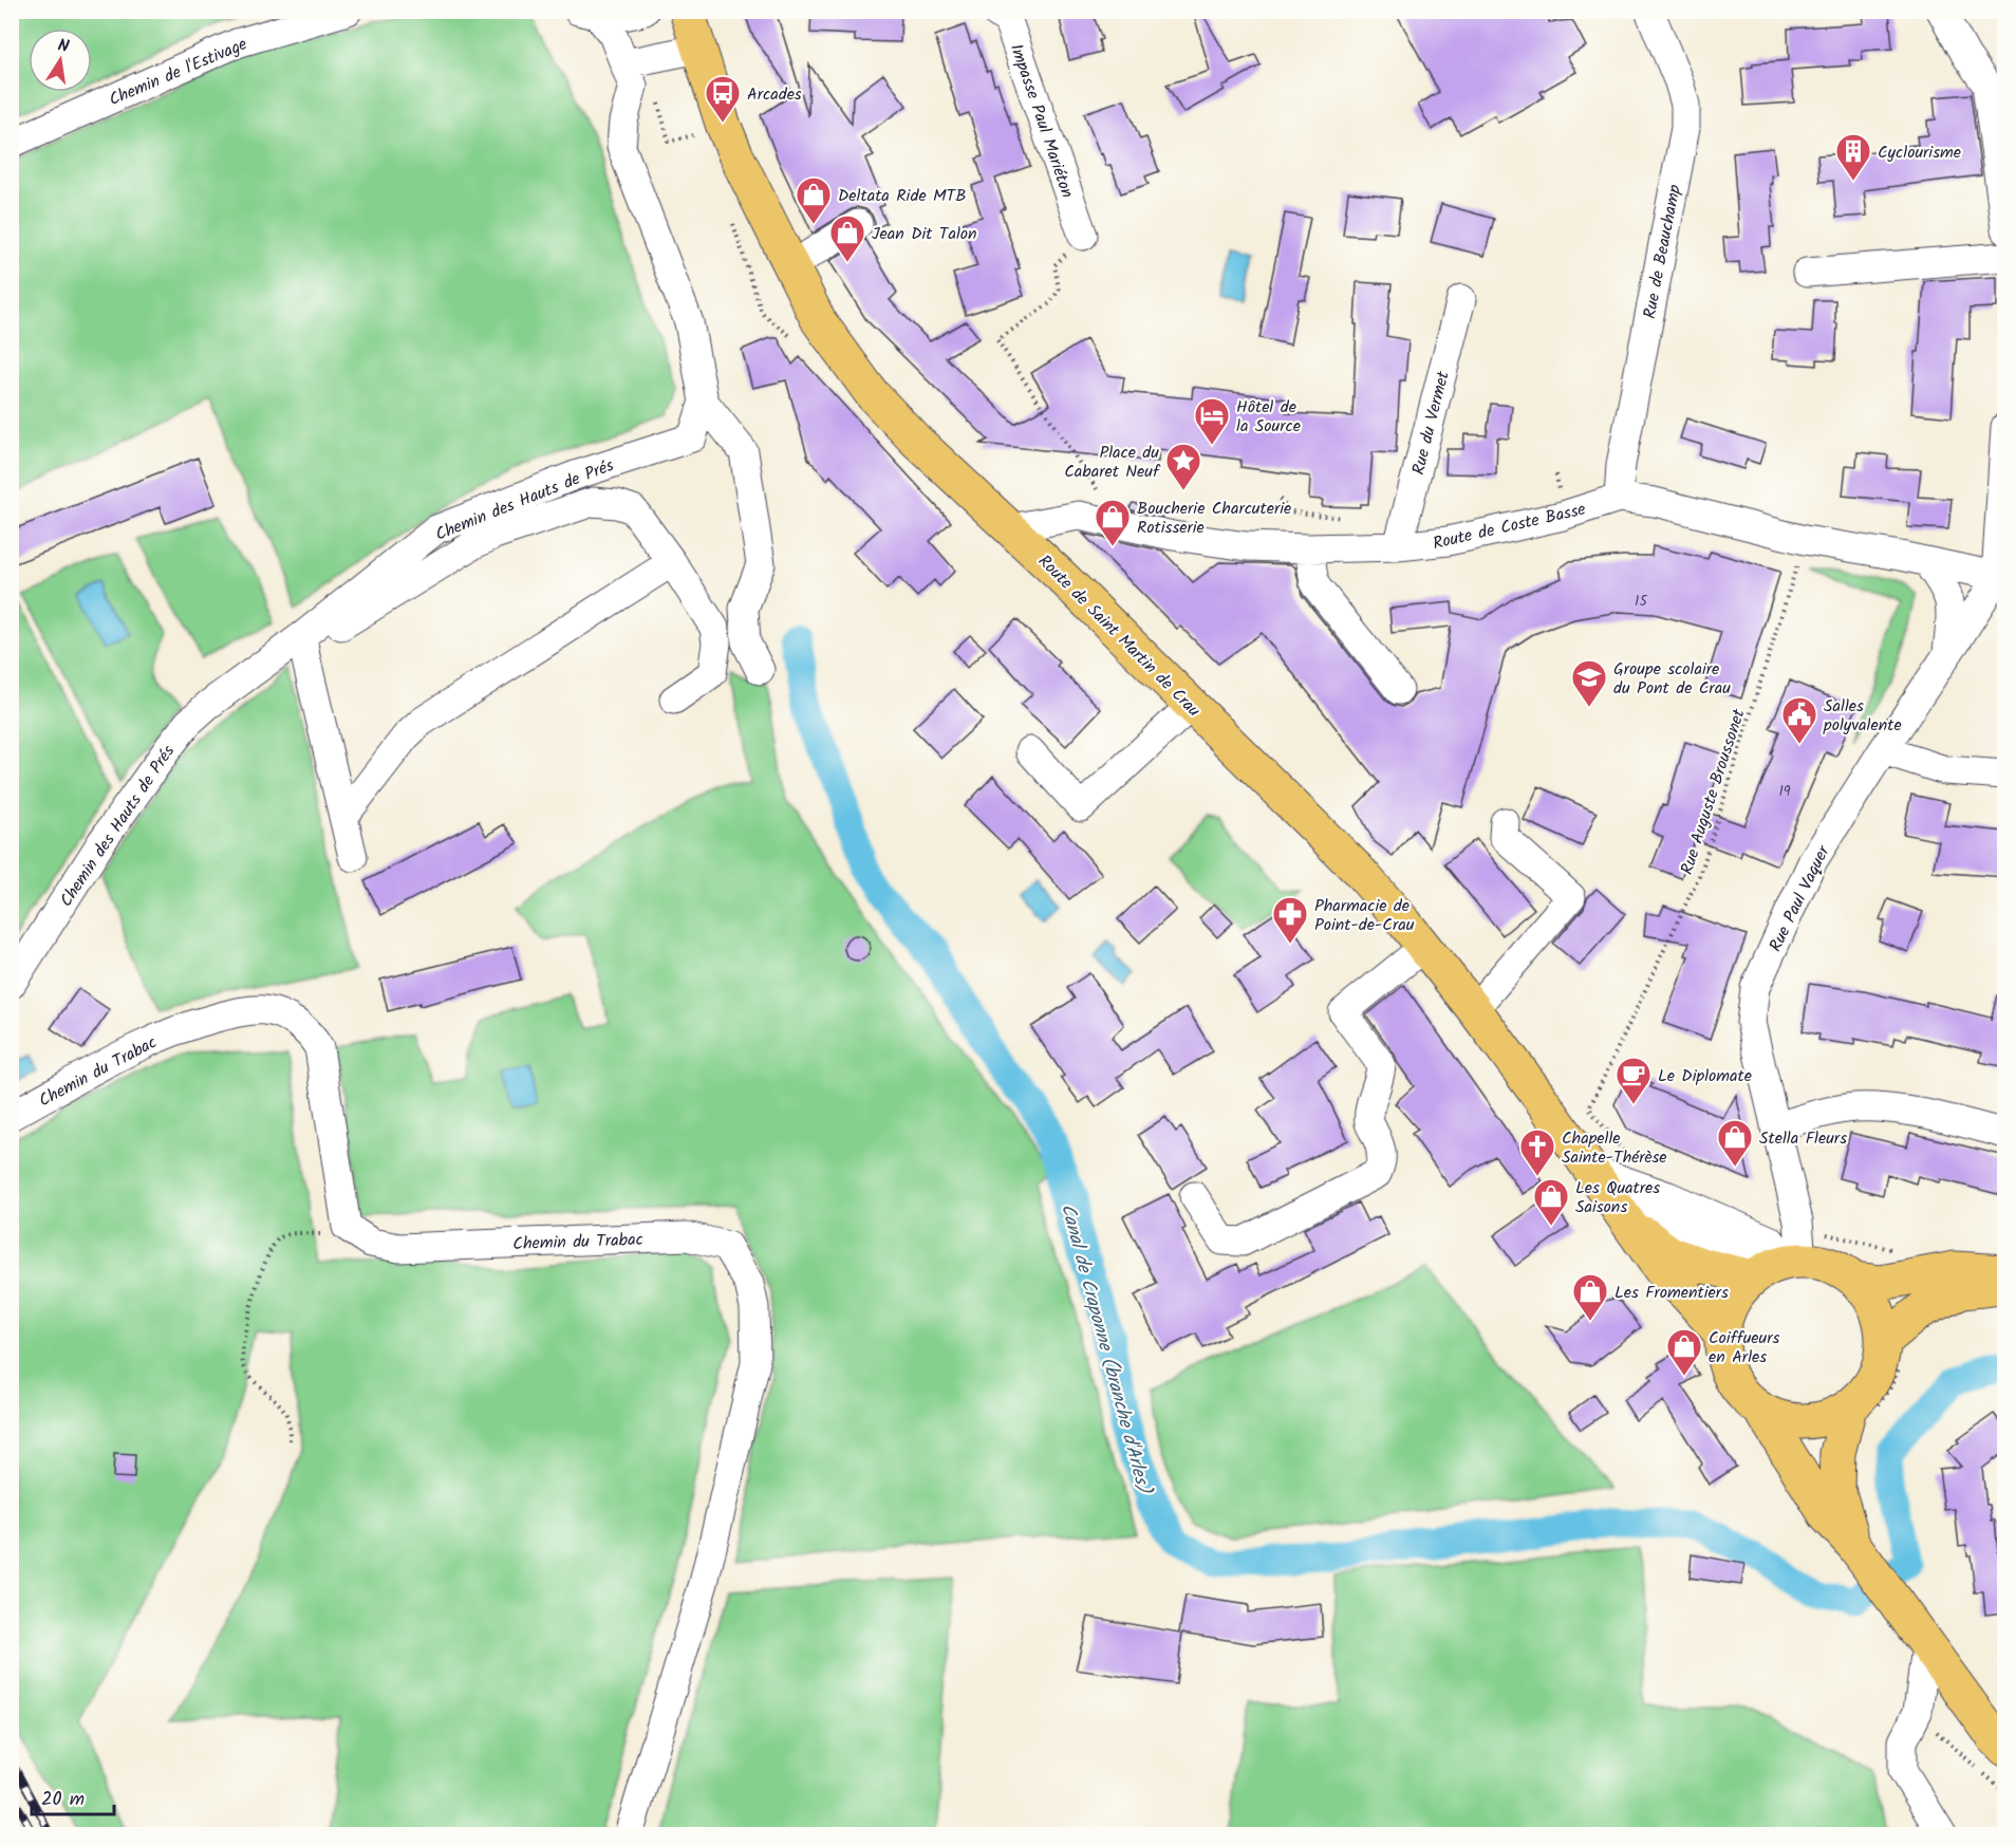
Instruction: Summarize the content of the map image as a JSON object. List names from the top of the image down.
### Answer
{
  "streets": {
    "main road": ["Route de Saint Martin de Crau"],
    "street": [
      "Chemin de l'Estivage",
      "Impasse Paul Mariéton",
      "Rue de Beauchamp",
      "Rue du Vermet",
      "Chemin des Hauts de Prés",
      "Route de Coste Basse",
      "Rue Paul Vaquer",
      "Chemin du Trabac"
    ],
    "path": ["Rue Auguste Broussonet"]
  },
  "crossings": [
    ["Rue de Beauchamp", "Route de Coste Basse"],
    ["Rue du Vermet", "Route de Coste Basse"],
    ["Route de Coste Basse", "Route de Saint Martin de Crau"],
    ["Route de Coste Basse", "Rue Auguste Broussonet"],
    ["Route de Coste Basse", "Rue Paul Vaquer"],
    ["Route de Saint Martin de Crau", "Rue Paul Vaquer"]
  ],
  "water": ["Canal de Craponne (branche d'Arles)"],
  "places": {
    "bus stop": ["Arcades"],
    "building": ["Cyclourisme"],
    "shop": [
      "Deltata Ride MTB",
      "Jean Dit Talon",
      "Boucherie Charcuterie Rotisserie",
      "Stella Fleurs",
      "Les Quatres Saisons",
      "Les Fromentiers",
      "Coiffueurs en Arles"
    ],
    "hotel": ["Hôtel de la Source"],
    "place": ["Place du Cabaret Neuf"],
    "school or university": ["Groupe scolaire du Pont de Crau"],
    "public building": ["Salles polyvalente"],
    "pharmacy": ["Pharmacie de Point-de-Crau"],
    "cafe": ["Le Diplomate"],
    "church": ["Chapelle Sainte-Thérèse"]
  },
  "house_numbers": ["15", "19"],
  "scale_bar": "20 m",
  "north": "top"
}
